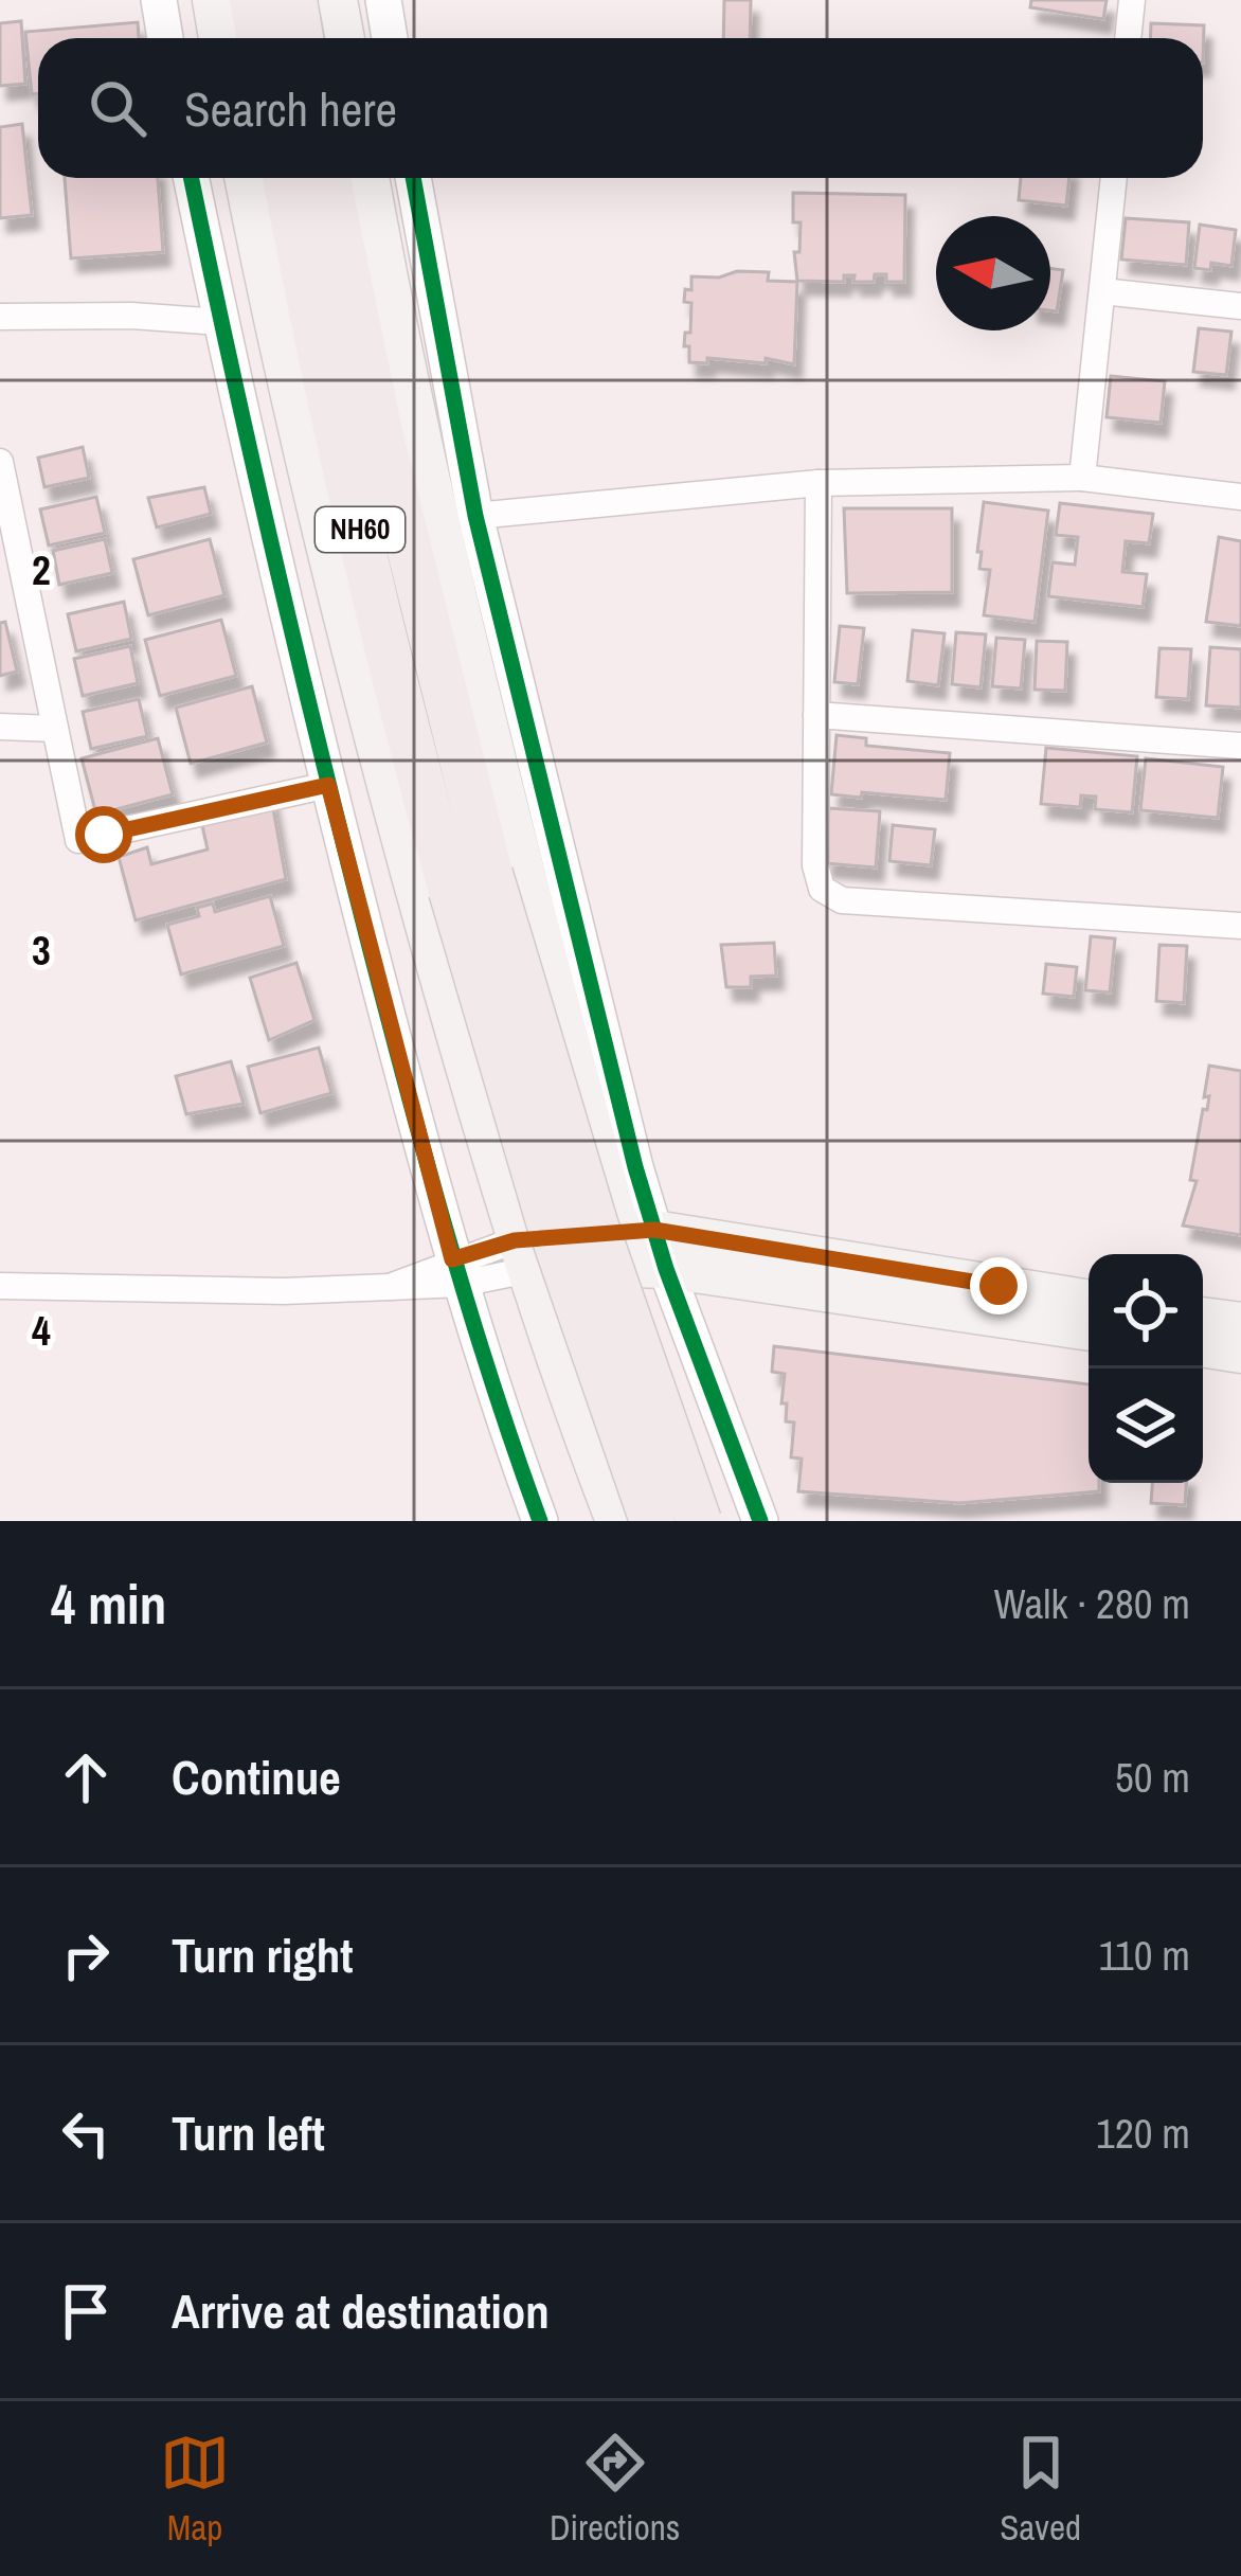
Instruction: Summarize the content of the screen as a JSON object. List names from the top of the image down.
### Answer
{
  "streets": {
    "highway": ["NH60"]
  },
  "north": "left",
  "page": {
    "search": "Search here",
    "heading": ["4 min", "Walk · 280 m"],
    "list": [
      ["Continue", "50 m"],
      ["Turn right", "110 m"],
      ["Turn left", "120 m"],
      "Arrive at destination"
    ],
    "nav": ["Map", "Directions", "Saved"]
  },
  "grid": {
    "rows": ["2", "3", "4"]
  }
}
